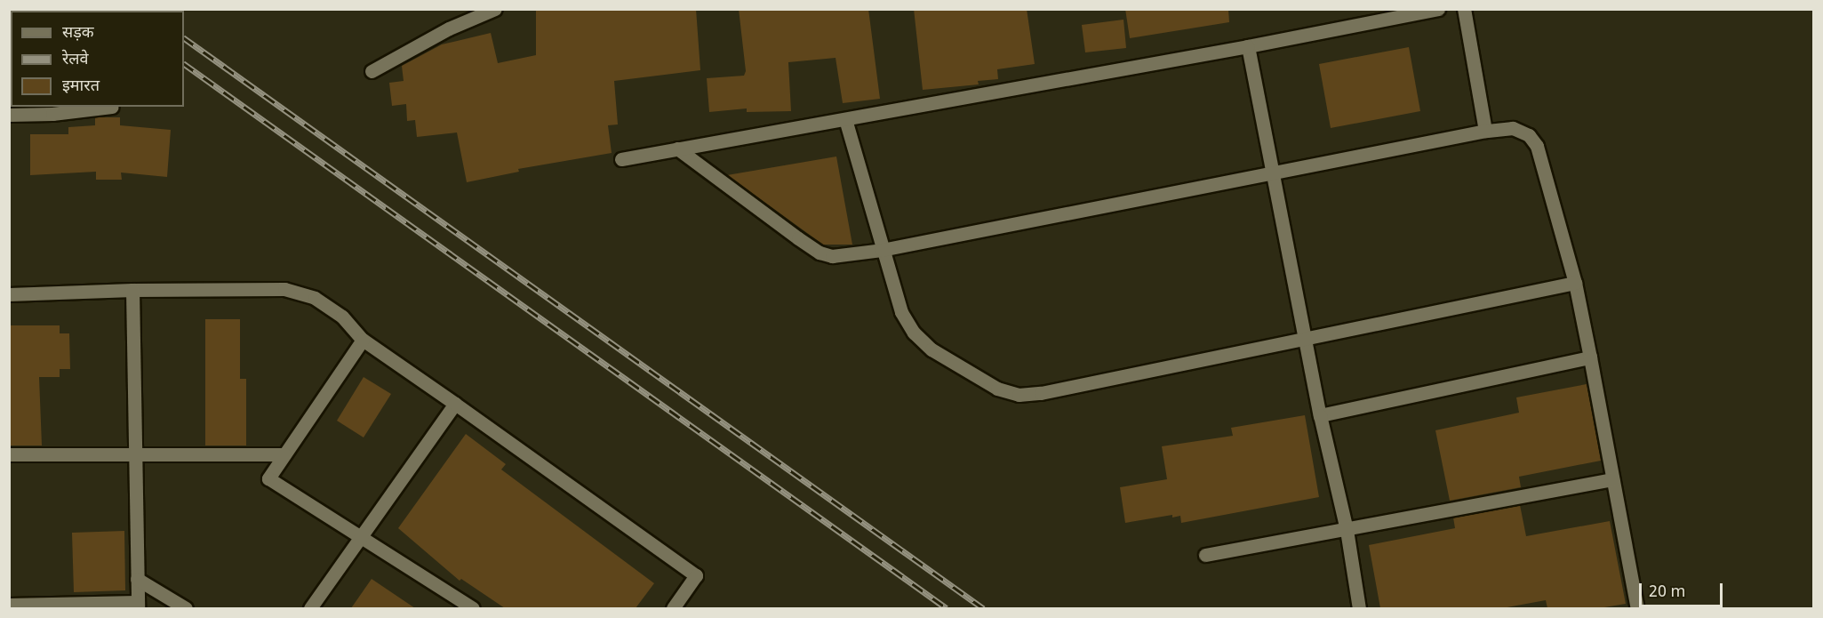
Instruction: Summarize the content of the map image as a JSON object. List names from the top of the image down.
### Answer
{
  "legend": ["सड़क", "रेलवे", "इमारत"],
  "scale_bar": "20 m"
}
